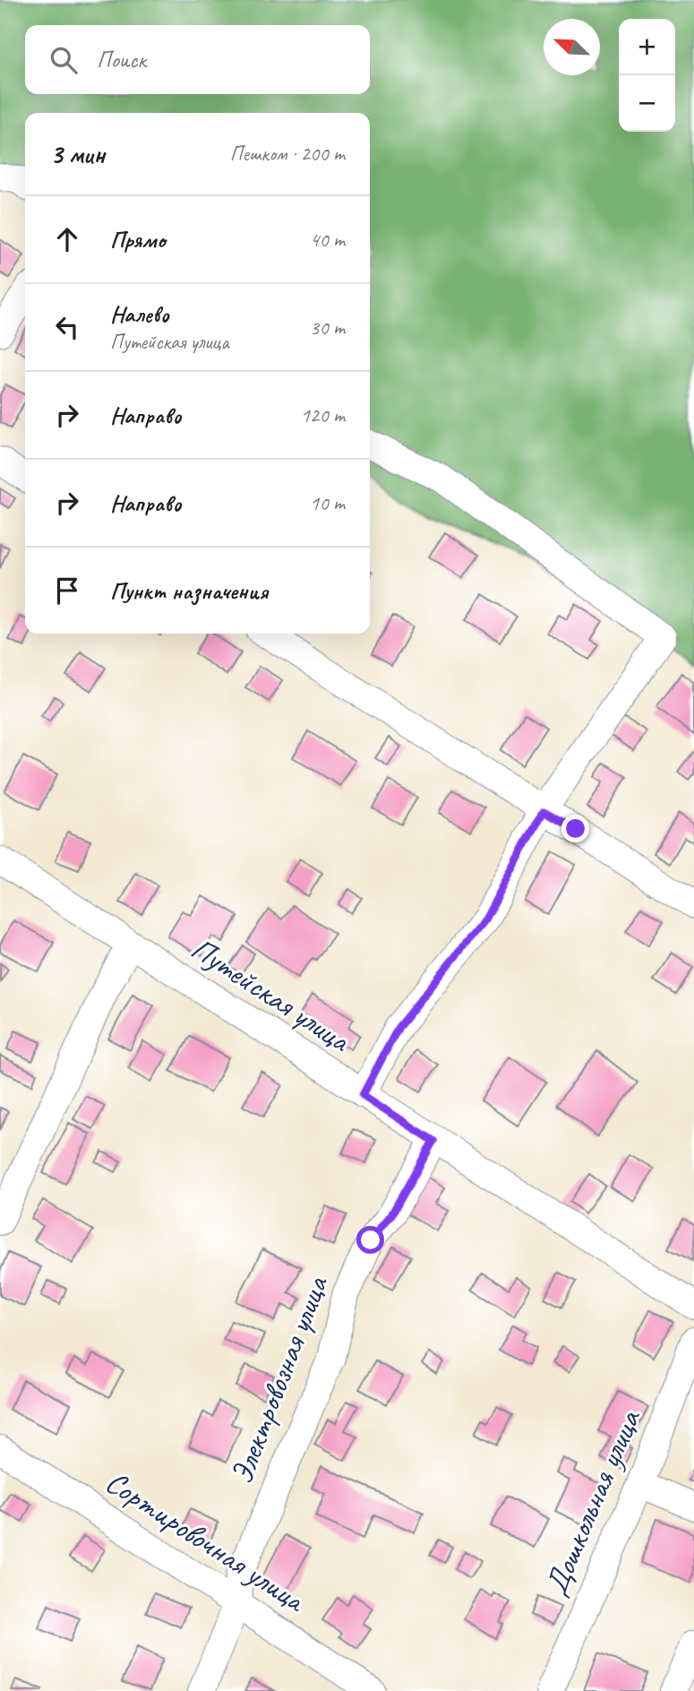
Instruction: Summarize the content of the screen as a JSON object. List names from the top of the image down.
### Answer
{
  "streets": {
    "street": [
      "Путейская улица",
      "Электровозная улица",
      "Дошкольная улица",
      "Сортировочная улица"
    ]
  },
  "crossings": [
    ["Путейская улица", "Электровозная улица"],
    ["Электровозная улица", "Сортировочная улица"]
  ],
  "north": "top left",
  "page": {
    "map_buttons": ["+", "−"],
    "search": "Поиск",
    "heading": ["3 мин", "Пешком · 200 m"],
    "list": [
      ["Прямо", "40 m"],
      ["Налево", "Путейская улица", "30 m"],
      ["Направо", "120 m"],
      ["Направо", "10 m"],
      "Пункт назначения"
    ]
  }
}
